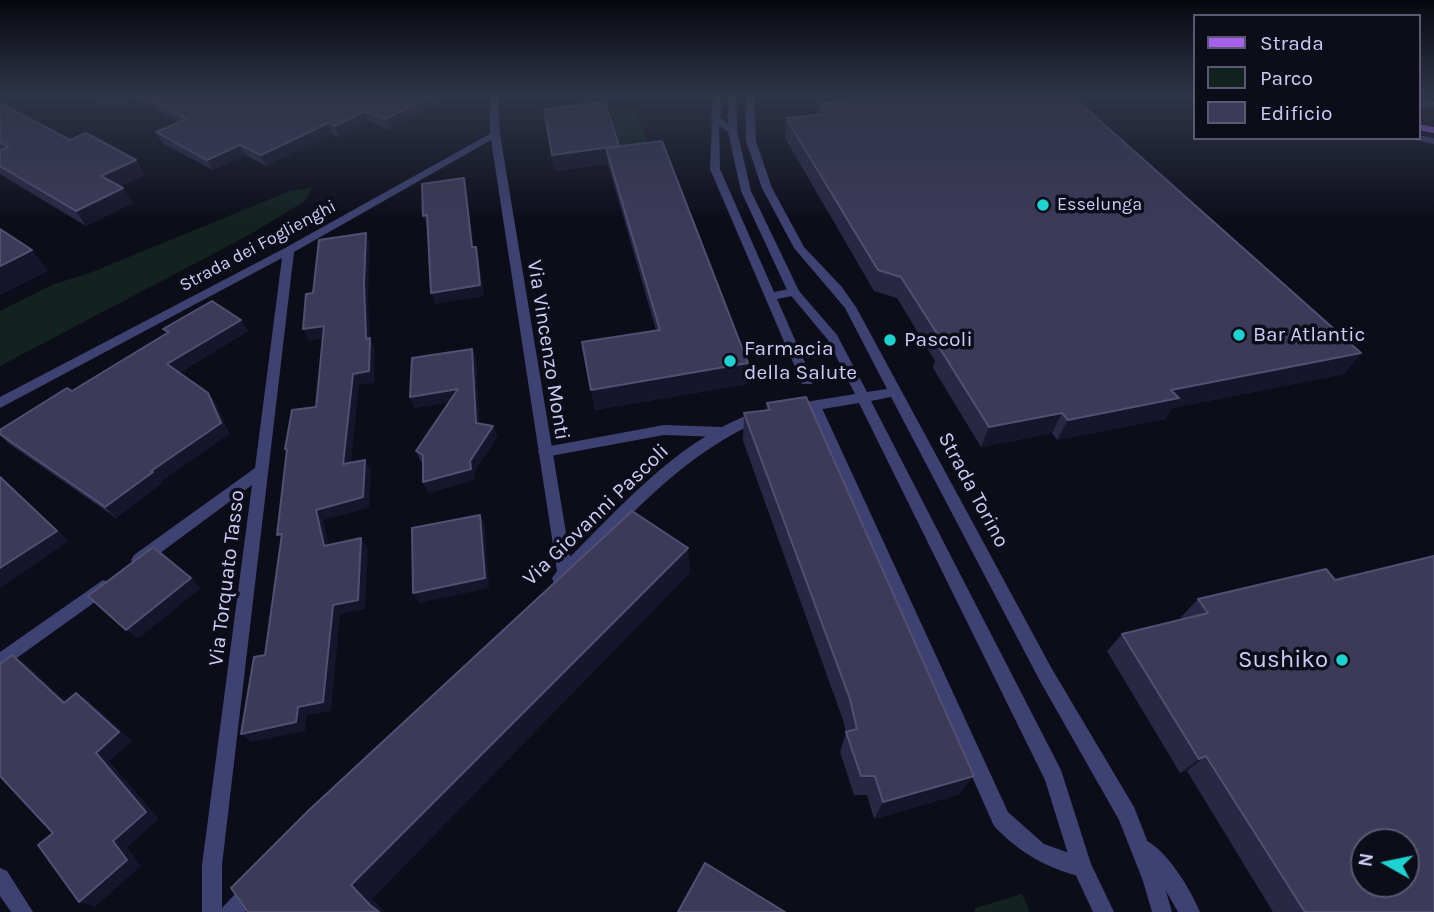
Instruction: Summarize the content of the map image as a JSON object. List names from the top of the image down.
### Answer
{
  "streets": {
    "street": [
      "Strada dei Foglienghi",
      "Via Vincenzo Monti",
      "Strada Torino",
      "Via Giovanni Pascoli",
      "Via Torquato Tasso"
    ]
  },
  "crossings": [
    ["Strada dei Foglienghi", "Via Torquato Tasso"],
    ["Via Vincenzo Monti", "Via Giovanni Pascoli"],
    ["Strada Torino", "Via Giovanni Pascoli"]
  ],
  "places": [
    "Esselunga",
    "Bar Atlantic",
    "Pascoli",
    "Farmacia della Salute",
    "Sushiko"
  ],
  "legend": ["Strada", "Parco", "Edificio"],
  "north": "left"
}
